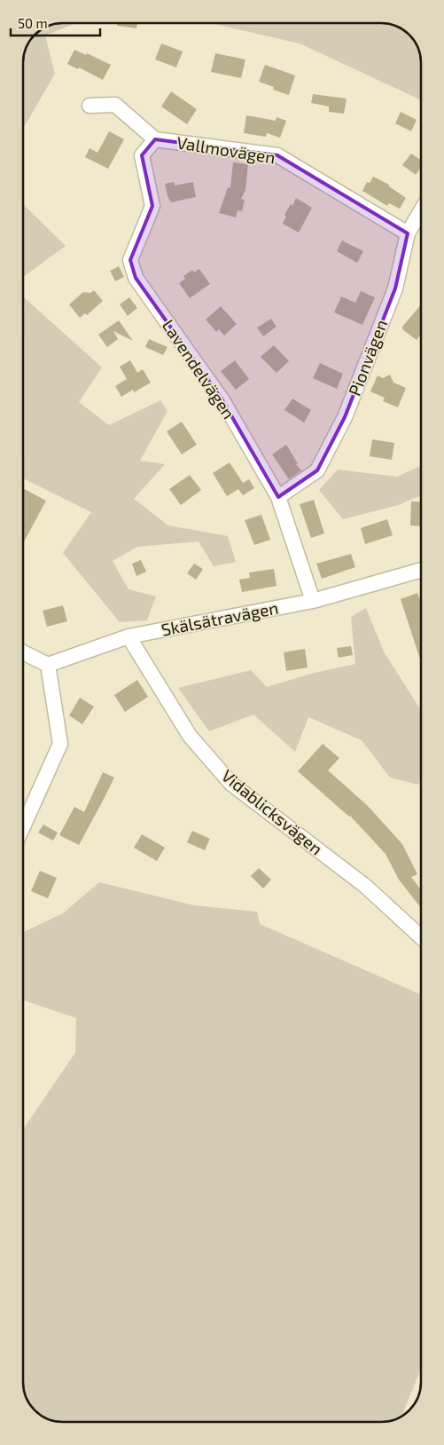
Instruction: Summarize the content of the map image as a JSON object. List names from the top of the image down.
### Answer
{
  "streets": {
    "street": [
      "Vallmovägen",
      "Pionvägen",
      "Lavendelvägen",
      "Skälsätravägen",
      "Vidablicksvägen"
    ]
  },
  "crossings": [
    ["Vallmovägen", "Pionvägen"],
    ["Vallmovägen", "Lavendelvägen"],
    ["Pionvägen", "Lavendelvägen"],
    ["Lavendelvägen", "Skälsätravägen"],
    ["Skälsätravägen", "Vidablicksvägen"]
  ],
  "scale_bar": "50 m"
}
